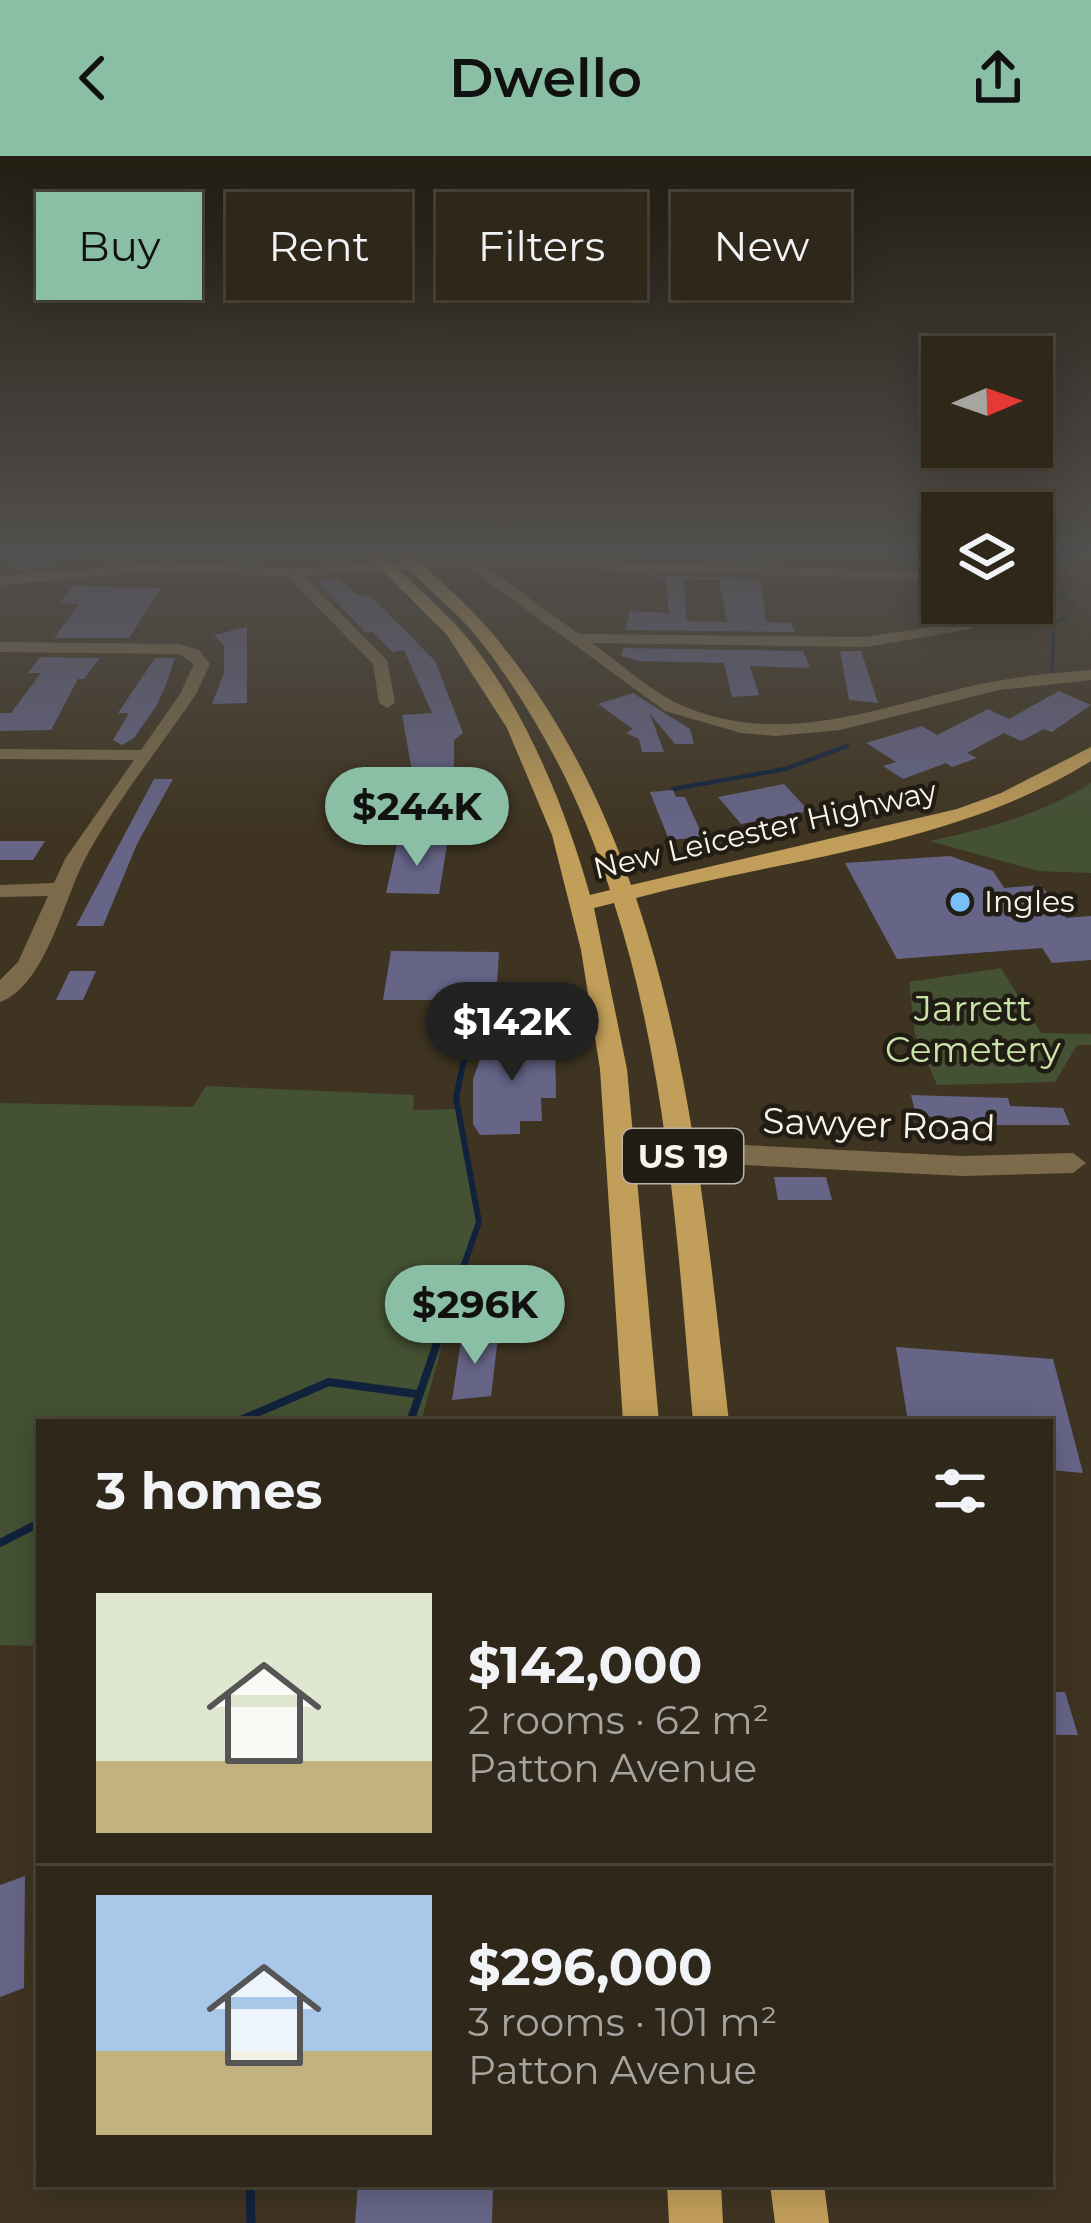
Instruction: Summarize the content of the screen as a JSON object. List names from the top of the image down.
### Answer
{
  "streets": {
    "main road": ["New Leicester Highway", "US 19"],
    "street": ["Sawyer Road"]
  },
  "crossings": [
    ["New Leicester Highway", "US 19"],
    ["Sawyer Road", "US 19"]
  ],
  "parks": ["Jarrett Cemetery"],
  "places": ["Ingles"],
  "north": "right",
  "page": {
    "header": "Dwello",
    "chip": [
      "Buy",
      "Rent",
      "Filters",
      "New"
    ],
    "price": ["$244K", "$142K", "$296K"],
    "heading": "3 homes",
    "list": [
      {
        "name": "$142,000",
        "note": "2 rooms · 62 m² · Patton Avenue"
      },
      {
        "name": "$296,000",
        "note": "3 rooms · 101 m² · Patton Avenue"
      }
    ]
  }
}
